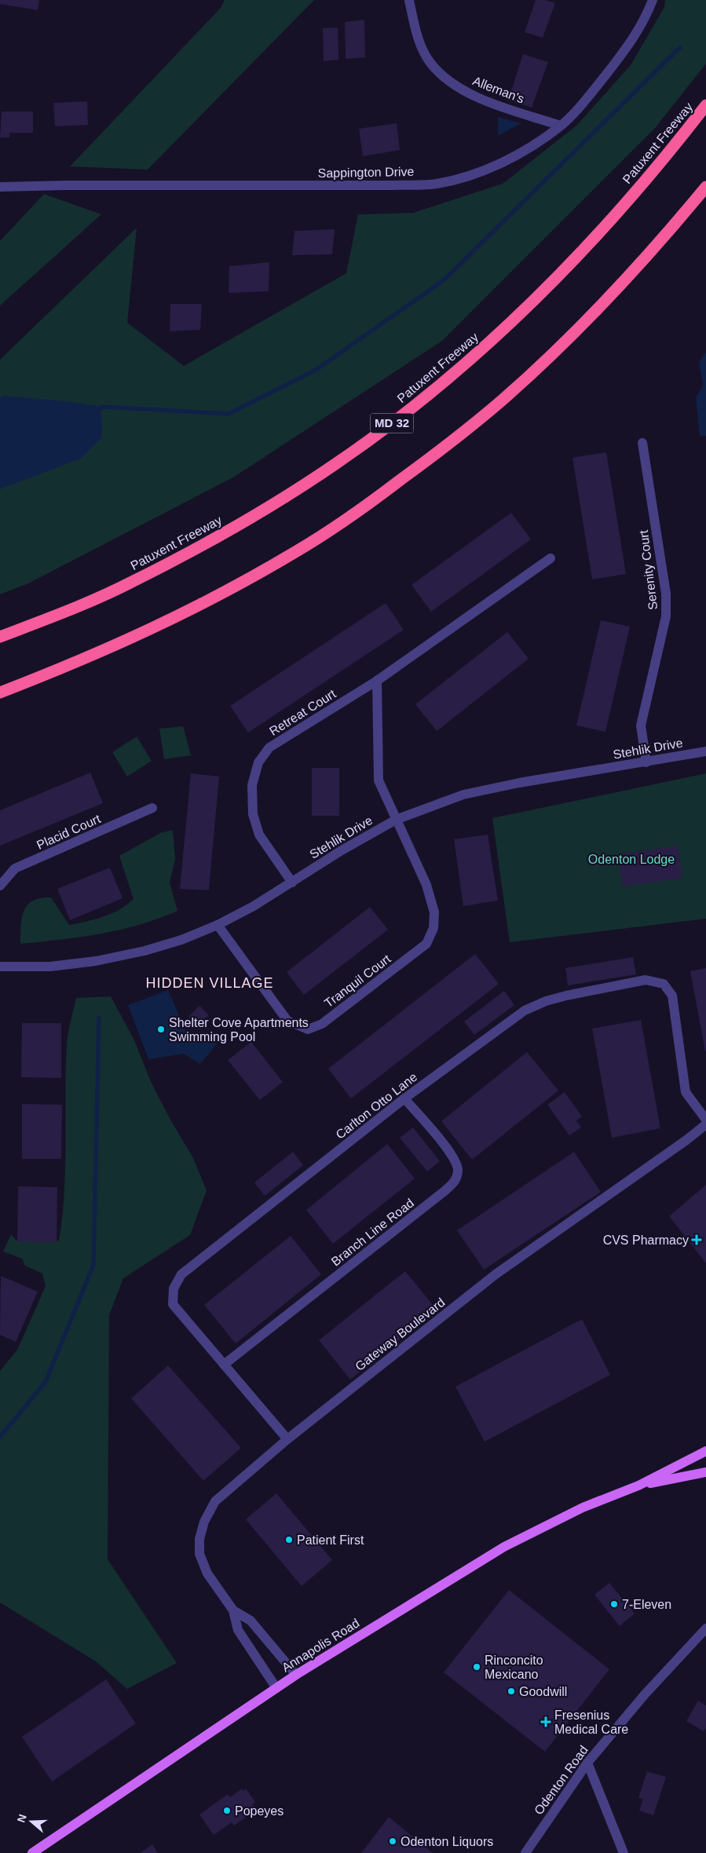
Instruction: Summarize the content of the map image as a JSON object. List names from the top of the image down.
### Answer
{
  "streets": {
    "highway": ["Patuxent Freeway", "MD 32"],
    "main road": ["Annapolis Road"],
    "street": [
      "Alleman's",
      "Sappington Drive",
      "Serenity Court",
      "Retreat Court",
      "Stehlik Drive",
      "Placid Court",
      "Tranquil Court",
      "Carlton Otto Lane",
      "Branch Line Road",
      "Gateway Boulevard",
      "Odenton Road"
    ]
  },
  "crossings": [
    ["Alleman's", "Sappington Drive"],
    ["Serenity Court", "Stehlik Drive"],
    ["Retreat Court", "Stehlik Drive"],
    ["Stehlik Drive", "Tranquil Court"],
    ["Carlton Otto Lane", "Branch Line Road"],
    ["Carlton Otto Lane", "Gateway Boulevard"],
    ["Gateway Boulevard", "Annapolis Road"]
  ],
  "districts": ["HIDDEN VILLAGE"],
  "parks": ["Odenton Lodge"],
  "places": {
    "other": [
      "Shelter Cove Apartments Swimming Pool",
      "Patient First",
      "7-Eleven",
      "Rinconcito Mexicano",
      "Goodwill",
      "Popeyes",
      "Odenton Liquors"
    ],
    "health": ["CVS Pharmacy", "Fresenius Medical Care"]
  },
  "north": "left"
}
